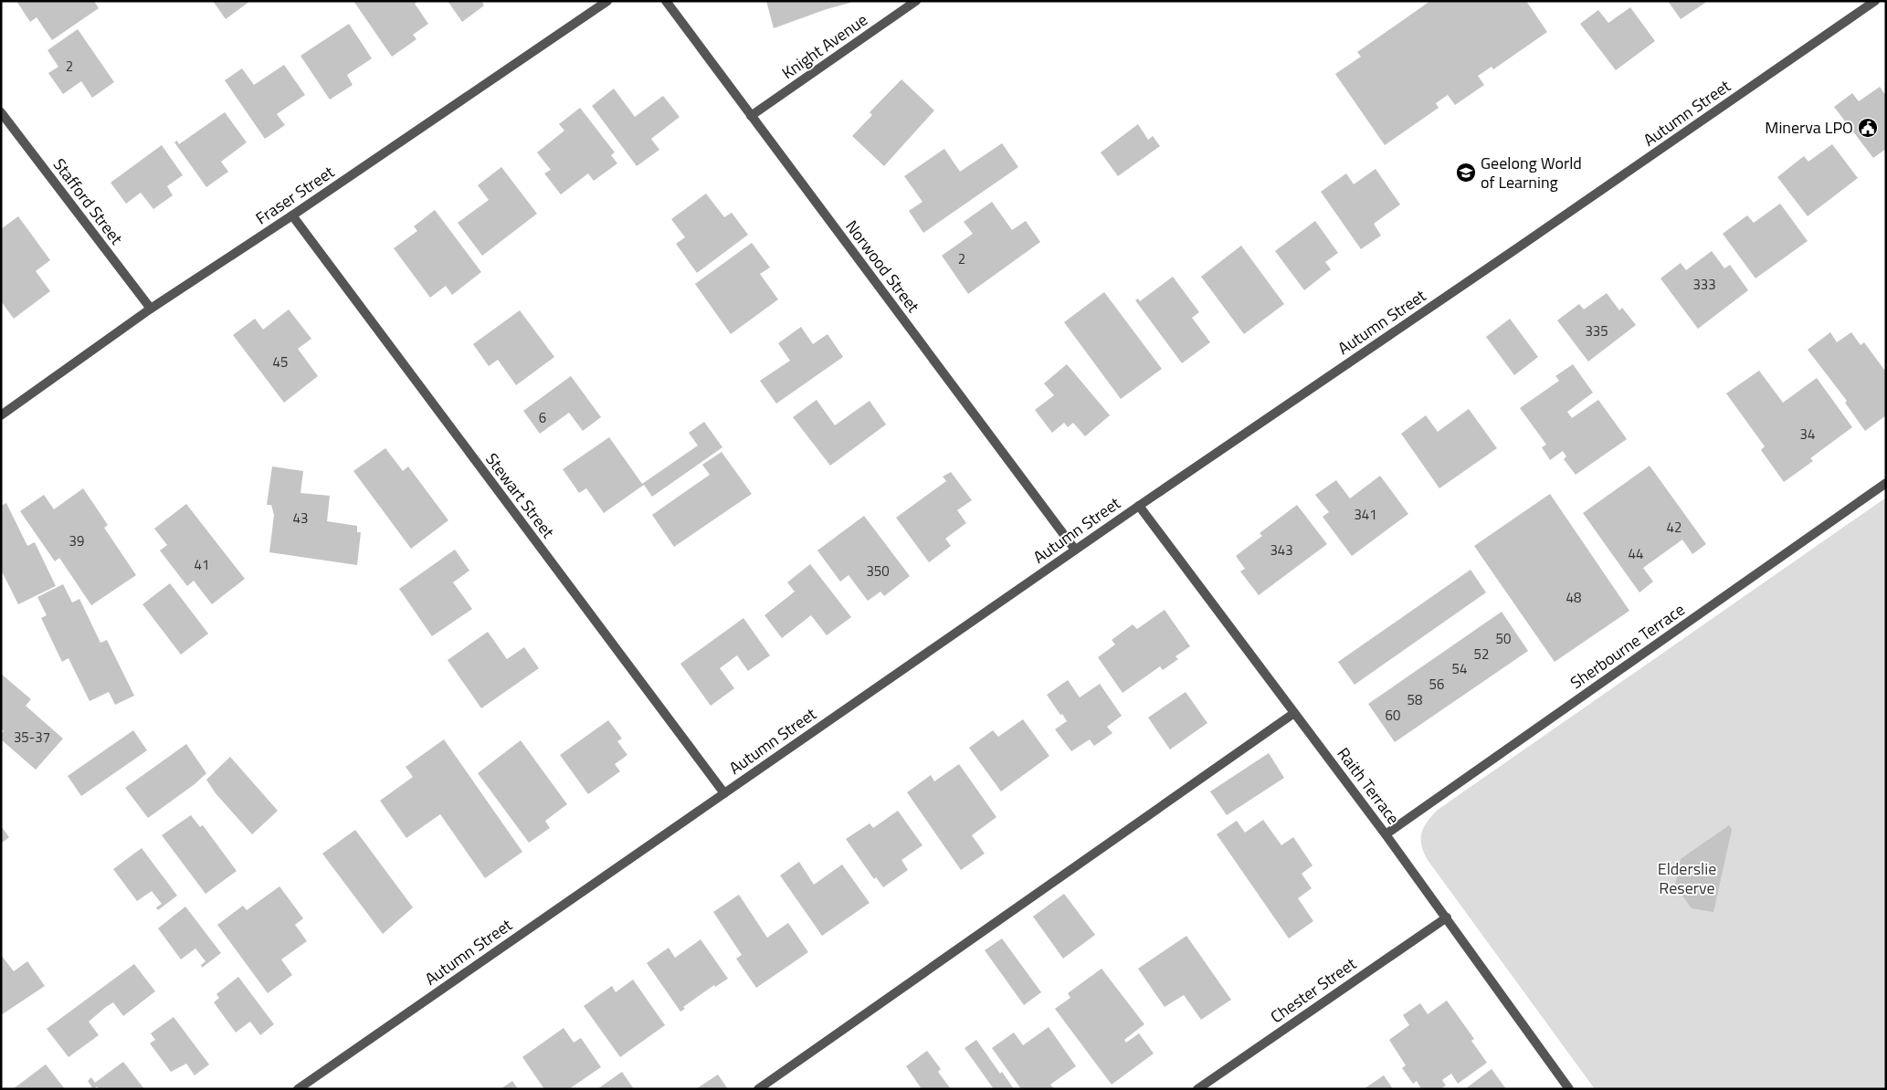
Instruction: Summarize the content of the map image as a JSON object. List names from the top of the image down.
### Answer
{
  "streets": {
    "street": [
      "Knight Avenue",
      "Autumn Street",
      "Fraser Street",
      "Stafford Street",
      "Norwood Street",
      "Stewart Street",
      "Sherbourne Terrace",
      "Raith Terrace",
      "Chester Street"
    ]
  },
  "crossings": [
    ["Knight Avenue", "Norwood Street"],
    ["Autumn Street", "Norwood Street"],
    ["Autumn Street", "Stewart Street"],
    ["Autumn Street", "Raith Terrace"],
    ["Fraser Street", "Stafford Street"],
    ["Fraser Street", "Stewart Street"],
    ["Sherbourne Terrace", "Raith Terrace"],
    ["Raith Terrace", "Chester Street"]
  ],
  "parks": ["Elderslie Reserve"],
  "places": {
    "public building": ["Minerva LPO"],
    "school or university": ["Geelong World of Learning"]
  },
  "house_numbers": [
    "2",
    "2",
    "333",
    "335",
    "45",
    "6",
    "34",
    "341",
    "43",
    "42",
    "39",
    "343",
    "44",
    "41",
    "350",
    "48",
    "50",
    "52",
    "54",
    "56",
    "58",
    "60",
    "35-37"
  ]
}
